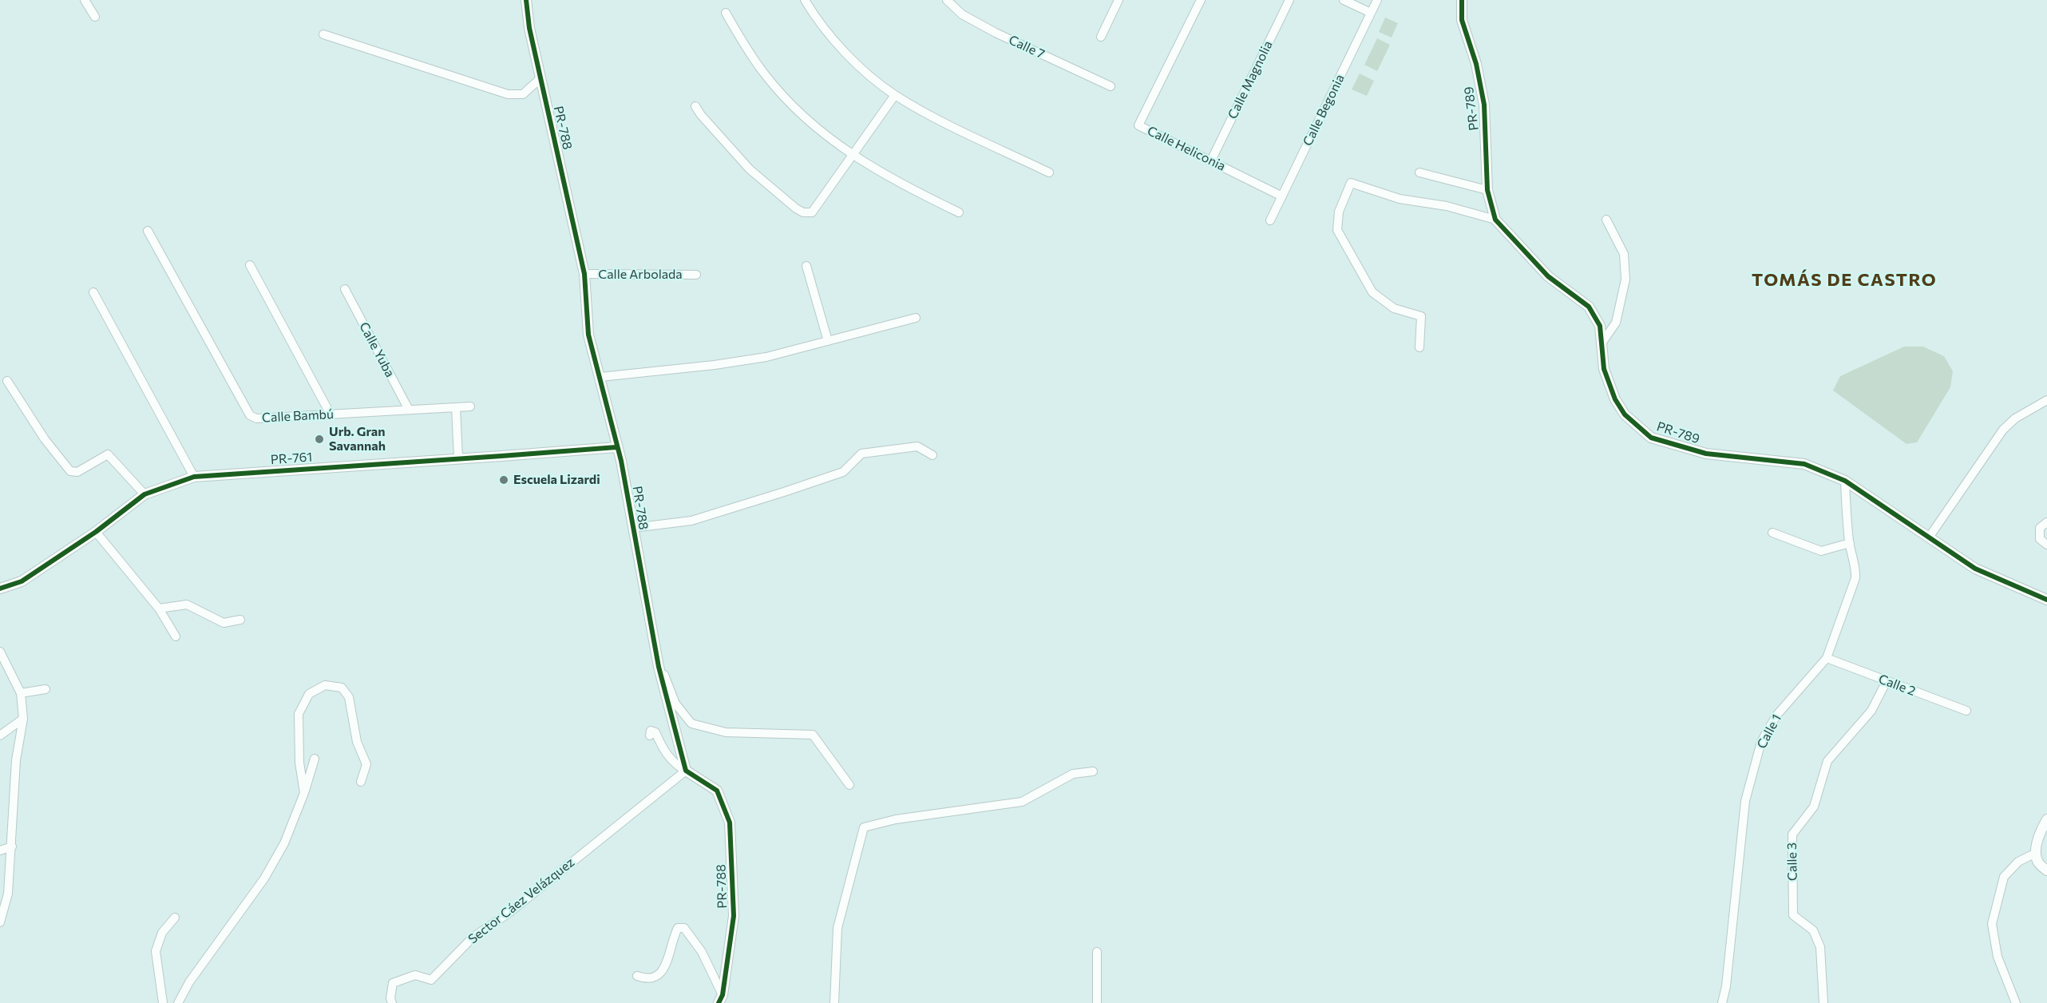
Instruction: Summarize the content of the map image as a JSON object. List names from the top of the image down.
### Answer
{
  "streets": {
    "street": [
      "Calle 7",
      "Calle Magnolia",
      "PR-789",
      "Calle Begonia",
      "PR-788",
      "Calle Heliconia",
      "Calle Arbolada",
      "Calle Yuba",
      "Calle Bambú",
      "PR-761",
      "Calle 2",
      "Calle 1",
      "Calle 3",
      "Sector Cáez Velázquez"
    ]
  },
  "crossings": [
    ["Calle Magnolia", "Calle Heliconia"],
    ["PR-789", "Calle 1"],
    ["Calle Begonia", "Calle Heliconia"],
    ["PR-788", "Calle Arbolada"],
    ["PR-788", "PR-761"],
    ["PR-788", "Sector Cáez Velázquez"],
    ["Calle Yuba", "Calle Bambú"],
    ["Calle 2", "Calle 1"],
    ["Calle 2", "Calle 3"]
  ],
  "districts": ["TOMÁS DE CASTRO"],
  "places": ["Urb. Gran Savannah", "Escuela Lizardi"]
}
